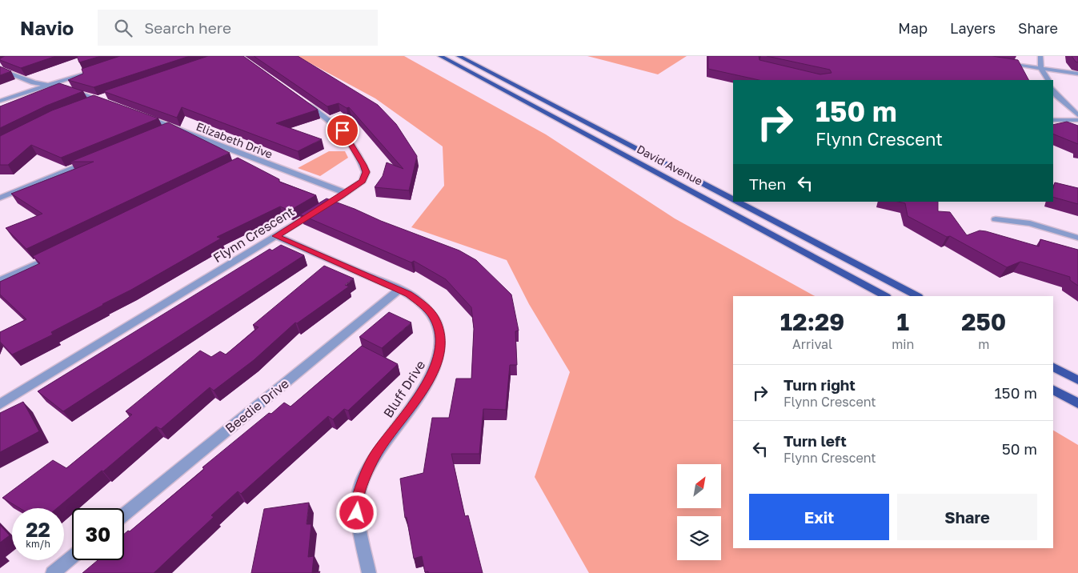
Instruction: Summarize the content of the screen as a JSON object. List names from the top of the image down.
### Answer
{
  "streets": {
    "main road": ["David Avenue"],
    "street": [
      "Elizabeth Drive",
      "Flynn Crescent",
      "Bluff Drive",
      "Beedie Drive"
    ]
  },
  "crossings": [
    ["Elizabeth Drive", "Flynn Crescent"],
    ["Flynn Crescent", "Bluff Drive"],
    ["Bluff Drive", "Beedie Drive"]
  ],
  "north": "top right",
  "page": {
    "header": "Navio",
    "search": "Search here",
    "nav": ["Map", "Layers", "Share"],
    "turn": ["150 m", "Flynn Crescent"],
    "then": "Then",
    "eta": [
      "12:29",
      "Arrival",
      "1",
      "min",
      "250",
      "m"
    ],
    "list": [
      {
        "name": "Turn right",
        "note": "Flynn Crescent",
        "value": "150 m"
      },
      {
        "name": "Turn left",
        "note": "Flynn Crescent",
        "value": "50 m"
      }
    ],
    "buttons": ["Exit", "Share"],
    "speed": "22 km/h",
    "limit": "30"
  }
}
